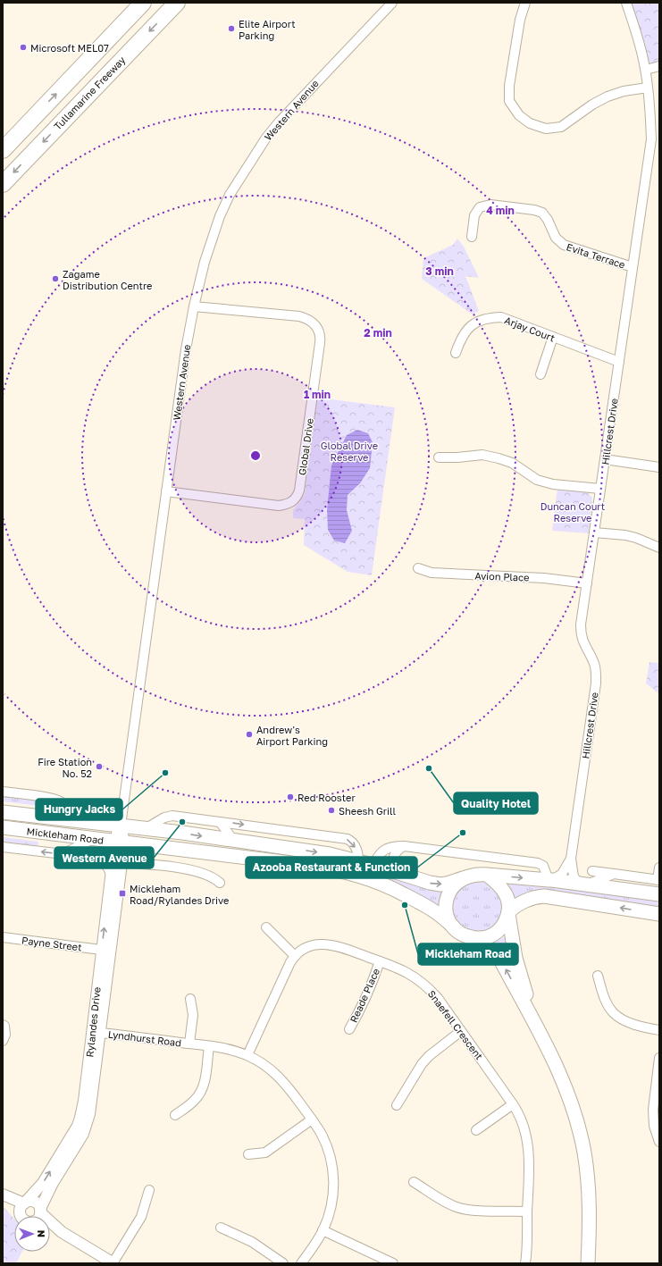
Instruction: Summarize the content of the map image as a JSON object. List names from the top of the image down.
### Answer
{
  "streets": {
    "highway": ["Tullamarine Freeway"],
    "main road": ["Mickleham Road"],
    "street": [
      "Western Avenue",
      "Evita Terrace",
      "Arjay Court",
      "Hillcrest Drive",
      "Global Drive",
      "Avion Place",
      "Payne Street",
      "Reade Place",
      "Rylandes Drive",
      "Snaefell Crescent",
      "Lyndhurst Road"
    ]
  },
  "crossings": [
    ["Western Avenue", "Global Drive"],
    ["Western Avenue", "Mickleham Road"],
    ["Evita Terrace", "Hillcrest Drive"],
    ["Arjay Court", "Hillcrest Drive"],
    ["Hillcrest Drive", "Avion Place"],
    ["Mickleham Road", "Rylandes Drive"],
    ["Payne Street", "Rylandes Drive"],
    ["Reade Place", "Snaefell Crescent"],
    ["Rylandes Drive", "Lyndhurst Road"],
    ["Snaefell Crescent", "Lyndhurst Road"]
  ],
  "parks": ["Global Drive Reserve", "Duncan Court Reserve"],
  "places": {
    "other": [
      "Elite Airport Parking",
      "Microsoft MEL07",
      "Zagame Distribution Centre",
      "Andrew's Airport Parking",
      "Fire Station No. 52",
      "Quality Hotel",
      "Hungry Jacks",
      "Red Rooster",
      "Sheesh Grill",
      "Western Avenue",
      "Azooba Restaurant & Function",
      "Mickleham Road"
    ],
    "transit": ["Mickleham Road/Rylandes Drive"]
  },
  "north": "right",
  "rings": [
    "4 min",
    "3 min",
    "2 min",
    "1 min"
  ]
}
